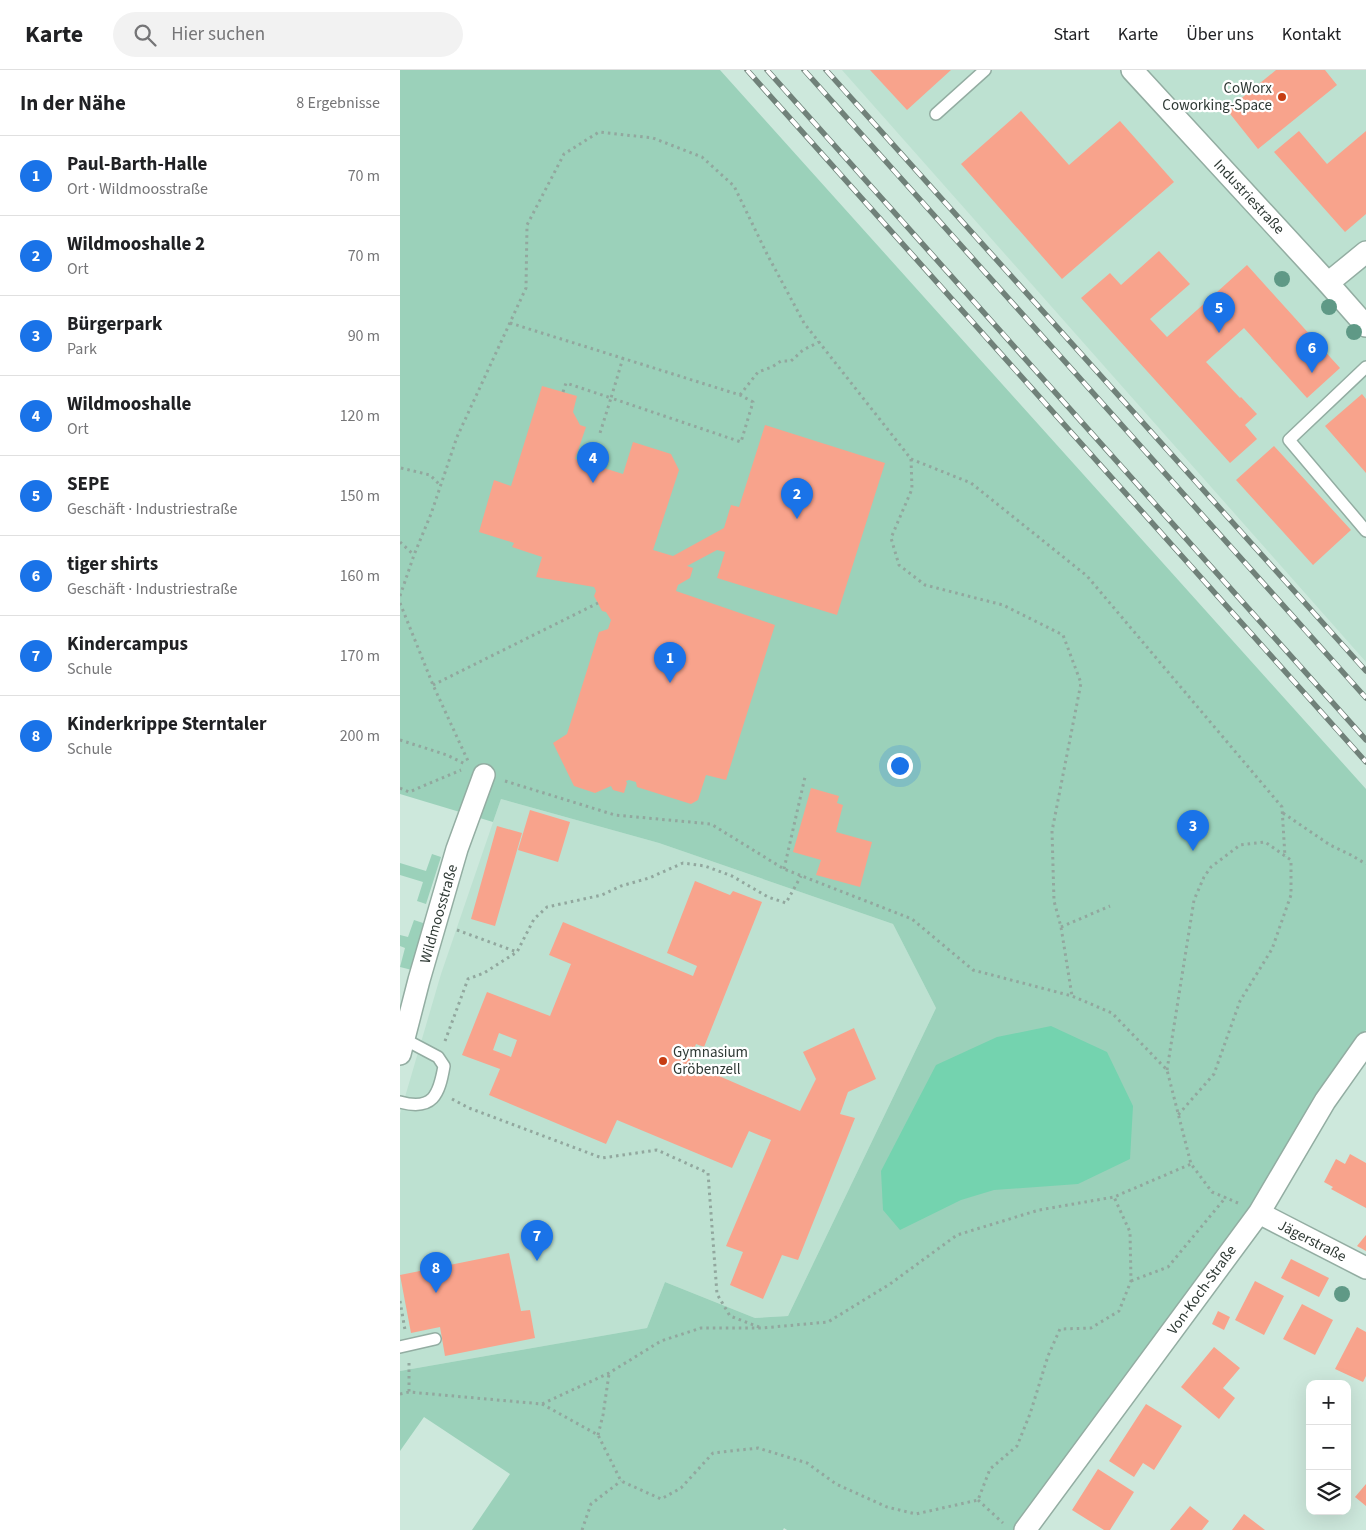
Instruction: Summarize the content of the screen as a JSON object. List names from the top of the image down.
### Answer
{
  "streets": {
    "street": [
      "Industriestraße",
      "Wildmoosstraße",
      "Jägerstraße",
      "Von-Koch-Straße"
    ]
  },
  "crossings": [
    ["Jägerstraße", "Von-Koch-Straße"]
  ],
  "places": ["CoWorx Coworking-Space", "Gymnasium Gröbenzell"],
  "page": {
    "header": "Karte",
    "search": "Hier suchen",
    "nav": [
      "Start",
      "Karte",
      "Über uns",
      "Kontakt"
    ],
    "heading": ["In der Nähe", "8 Ergebnisse"],
    "list": [
      {
        "mark": "1",
        "name": "Paul-Barth-Halle",
        "note": "Ort · Wildmoosstraße",
        "value": "70 m"
      },
      {
        "mark": "2",
        "name": "Wildmooshalle 2",
        "note": "Ort",
        "value": "70 m"
      },
      {
        "mark": "3",
        "name": "Bürgerpark",
        "note": "Park",
        "value": "90 m"
      },
      {
        "mark": "4",
        "name": "Wildmooshalle",
        "note": "Ort",
        "value": "120 m"
      },
      {
        "mark": "5",
        "name": "SEPE",
        "note": "Geschäft · Industriestraße",
        "value": "150 m"
      },
      {
        "mark": "6",
        "name": "tiger shirts",
        "note": "Geschäft · Industriestraße",
        "value": "160 m"
      },
      {
        "mark": "7",
        "name": "Kindercampus",
        "note": "Schule",
        "value": "170 m"
      },
      {
        "mark": "8",
        "name": "Kinderkrippe Sterntaler",
        "note": "Schule",
        "value": "200 m"
      }
    ],
    "pins": [
      "5",
      "6",
      "4",
      "2",
      "1",
      "3",
      "7",
      "8"
    ],
    "map_buttons": ["+", "−"]
  }
}
